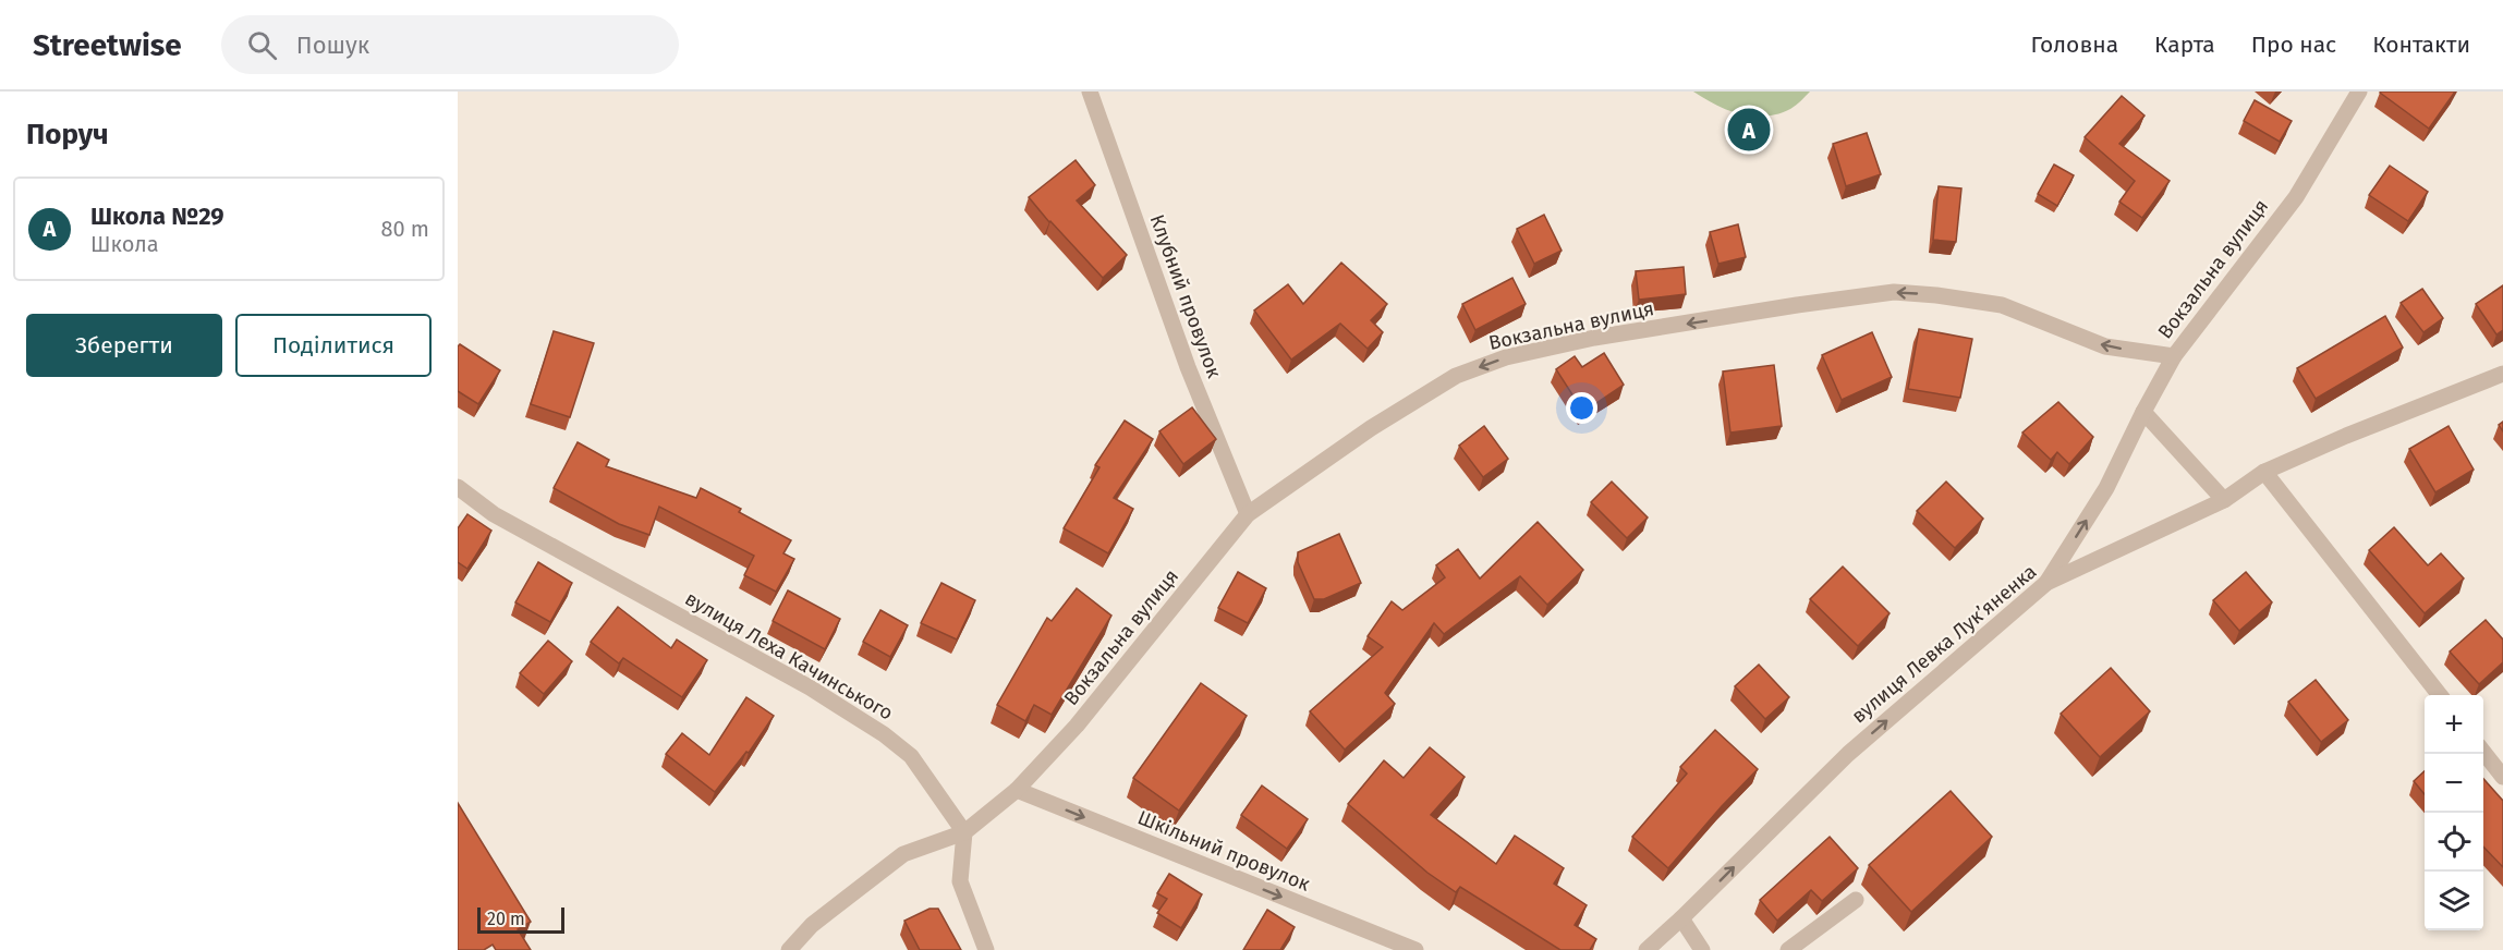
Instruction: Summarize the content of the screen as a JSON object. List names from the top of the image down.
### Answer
{
  "streets": {
    "street": [
      "Вокзальна вулиця",
      "Клубний провулок",
      "вулиця Левка Лукʼяненка",
      "вулиця Леха Качинського",
      "Шкільний провулок"
    ]
  },
  "crossings": [
    ["Вокзальна вулиця", "Клубний провулок"],
    ["Вокзальна вулиця", "вулиця Леха Качинського"],
    ["Вокзальна вулиця", "Шкільний провулок"]
  ],
  "one_way": ["Вокзальна вулиця", "вулиця Левка Лукʼяненка", "Шкільний провулок"],
  "scale_bar": "20 m",
  "page": {
    "header": "Streetwise",
    "search": "Пошук",
    "nav": [
      "Головна",
      "Карта",
      "Про нас",
      "Контакти"
    ],
    "heading": "Поруч",
    "pins": "A",
    "list": [
      {
        "mark": "A",
        "name": "Школа №29",
        "note": "Школа",
        "value": "80 m"
      }
    ],
    "buttons": ["Зберегти", "Поділитися"],
    "map_buttons": ["+", "−"],
    "scale": "20 m"
  }
}
